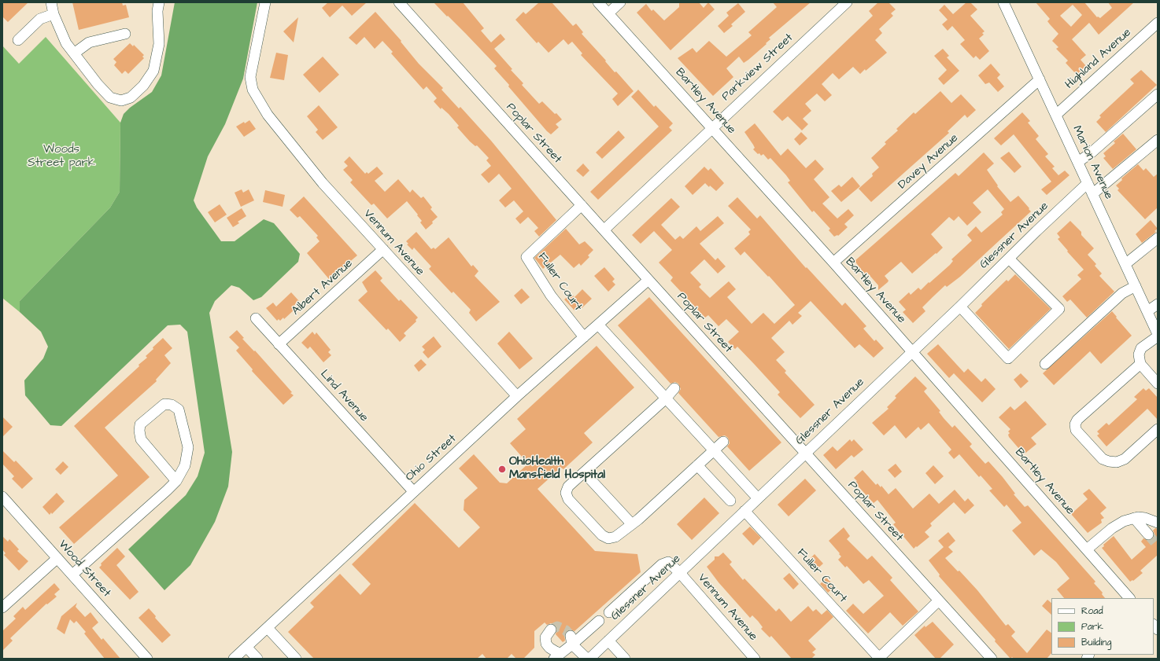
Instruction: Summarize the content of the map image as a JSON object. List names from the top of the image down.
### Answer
{
  "streets": {
    "street": [
      "Highland Avenue",
      "Parkview Street",
      "Bartley Avenue",
      "Poplar Street",
      "Davey Avenue",
      "Marion Avenue",
      "Glessner Avenue",
      "Vennum Avenue",
      "Fuller Court",
      "Albert Avenue",
      "Lind Avenue",
      "Ohio Street",
      "Wood Street"
    ]
  },
  "crossings": [
    ["Highland Avenue", "Marion Avenue"],
    ["Parkview Street", "Bartley Avenue"],
    ["Parkview Street", "Poplar Street"],
    ["Bartley Avenue", "Davey Avenue"],
    ["Bartley Avenue", "Glessner Avenue"],
    ["Poplar Street", "Glessner Avenue"],
    ["Poplar Street", "Fuller Court"],
    ["Poplar Street", "Ohio Street"],
    ["Davey Avenue", "Marion Avenue"],
    ["Marion Avenue", "Glessner Avenue"],
    ["Glessner Avenue", "Vennum Avenue"],
    ["Glessner Avenue", "Fuller Court"],
    ["Vennum Avenue", "Albert Avenue"],
    ["Vennum Avenue", "Ohio Street"],
    ["Fuller Court", "Ohio Street"],
    ["Albert Avenue", "Lind Avenue"],
    ["Lind Avenue", "Ohio Street"]
  ],
  "parks": ["Woods Street park"],
  "places": ["OhioHealth Mansfield Hospital"],
  "legend": ["Road", "Park", "Building"]
}
